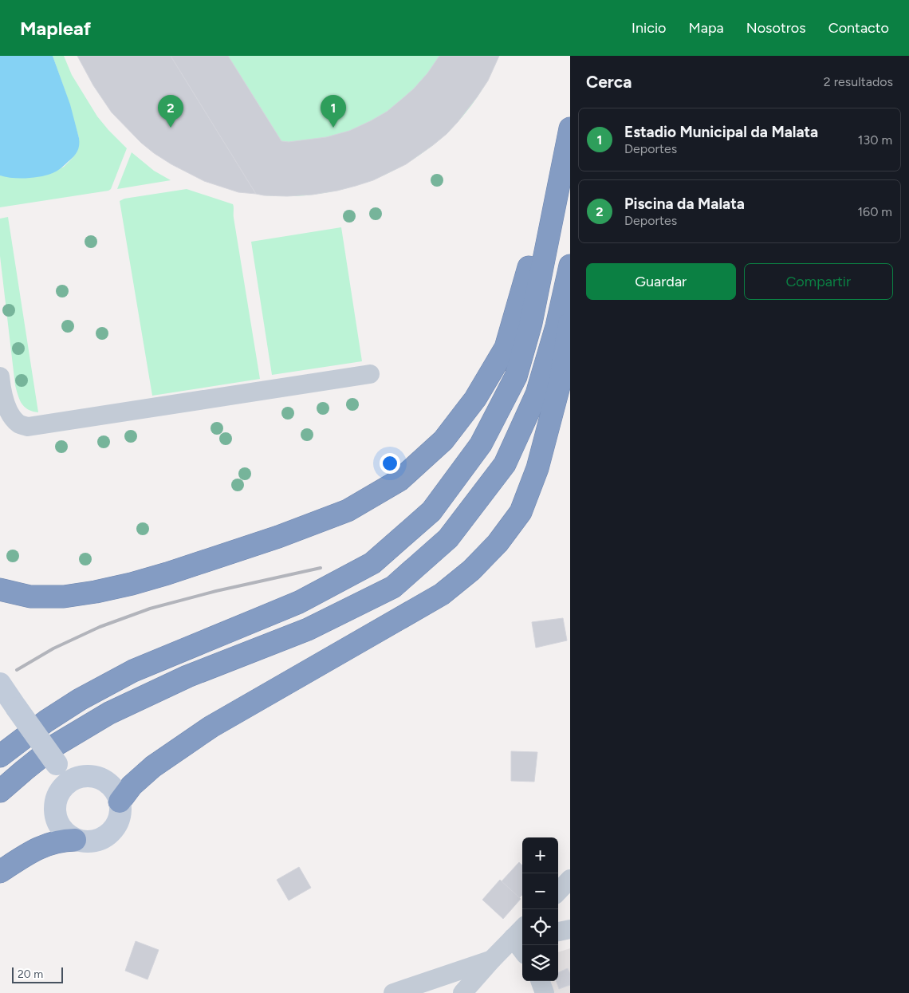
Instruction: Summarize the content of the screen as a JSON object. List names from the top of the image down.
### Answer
{
  "scale_bar": "20 m",
  "page": {
    "header": "Mapleaf",
    "nav": [
      "Inicio",
      "Mapa",
      "Nosotros",
      "Contacto"
    ],
    "heading": ["Cerca", "2 resultados"],
    "pins": ["1", "2"],
    "list": [
      {
        "mark": "1",
        "name": "Estadio Municipal da Malata",
        "note": "Deportes",
        "value": "130 m"
      },
      {
        "mark": "2",
        "name": "Piscina da Malata",
        "note": "Deportes",
        "value": "160 m"
      }
    ],
    "buttons": ["Guardar", "Compartir"],
    "map_buttons": ["+", "−"],
    "scale": "20 m"
  }
}
